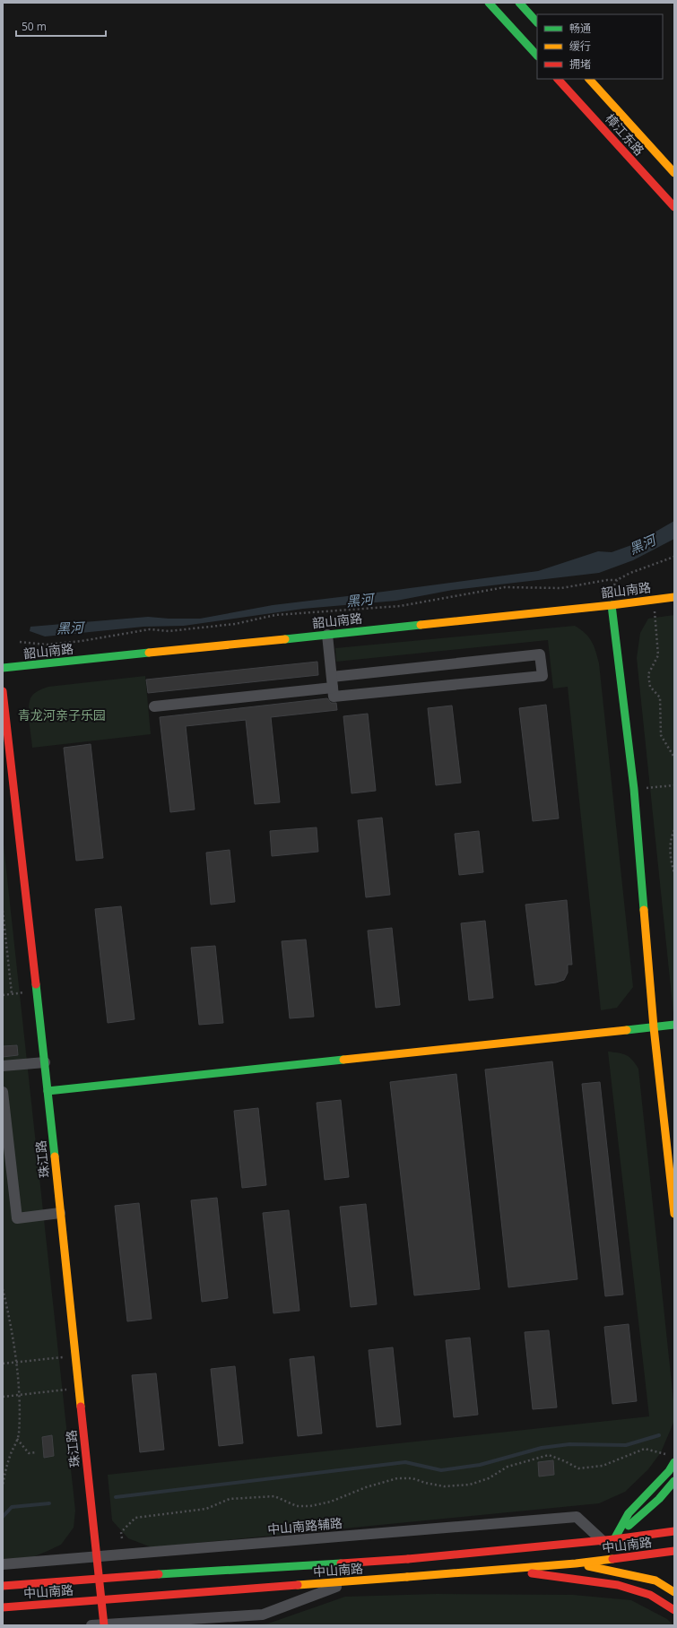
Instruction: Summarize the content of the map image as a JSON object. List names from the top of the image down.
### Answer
{
  "streets": {
    "street": [
      "樟江东路",
      "韶山南路",
      "珠江路",
      "中山南路辅路",
      "中山南路"
    ]
  },
  "crossings": [
    ["珠江路", "中山南路辅路"],
    ["珠江路", "中山南路"],
    ["中山南路辅路", "中山南路"]
  ],
  "water": ["黑河"],
  "parks": ["青龙河亲子乐园"],
  "legend": ["畅通", "缓行", "拥堵"],
  "scale_bar": "50 m"
}
